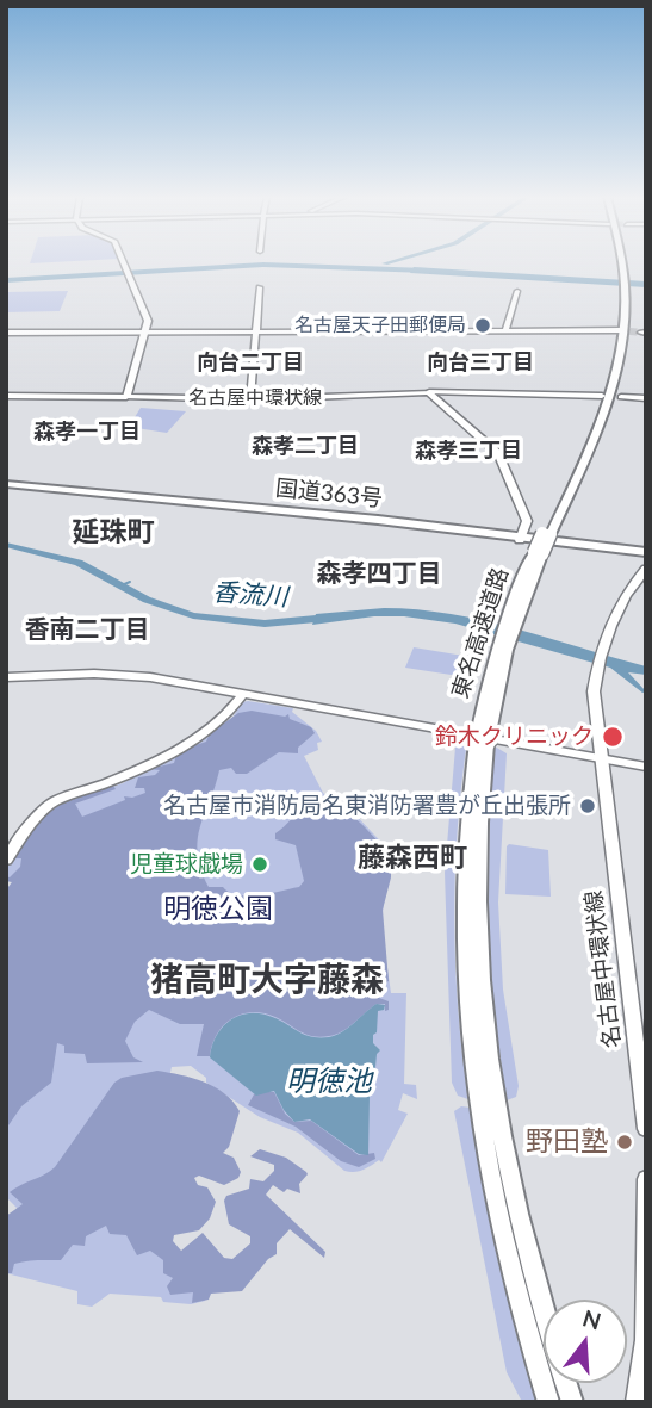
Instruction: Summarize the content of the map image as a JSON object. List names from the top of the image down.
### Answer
{
  "streets": {
    "highway": ["国道363号", "東名高速道路"],
    "main road": ["名古屋中環状線"]
  },
  "districts": [
    "向台二丁目",
    "向台三丁目",
    "森孝一丁目",
    "森孝二丁目",
    "森孝三丁目",
    "延珠町",
    "森孝四丁目",
    "香南二丁目",
    "藤森西町",
    "猪高町大字藤森"
  ],
  "water": ["香流川", "明徳池"],
  "parks": ["明徳公園"],
  "places": [
    "名古屋天子田郵便局",
    "鈴木クリニック",
    "名古屋市消防局名東消防署豊が丘出張所",
    "児童球戯場",
    "野田塾"
  ],
  "north": "top"
}
